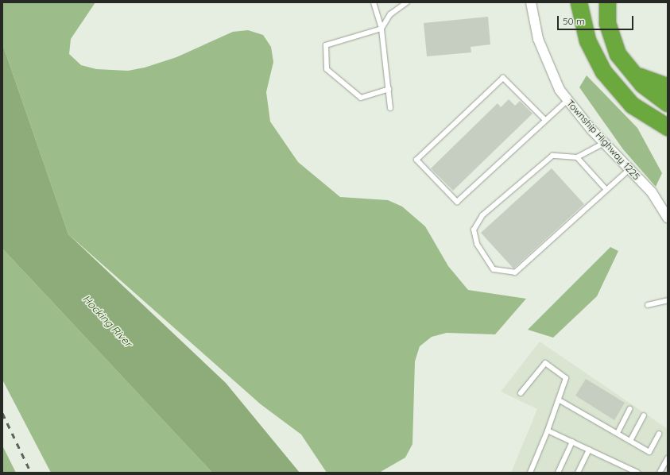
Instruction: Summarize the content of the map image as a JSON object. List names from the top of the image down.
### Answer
{
  "streets": {
    "street": ["Township Highway 1225"]
  },
  "water": ["Hocking River"],
  "scale_bar": "50 m"
}
